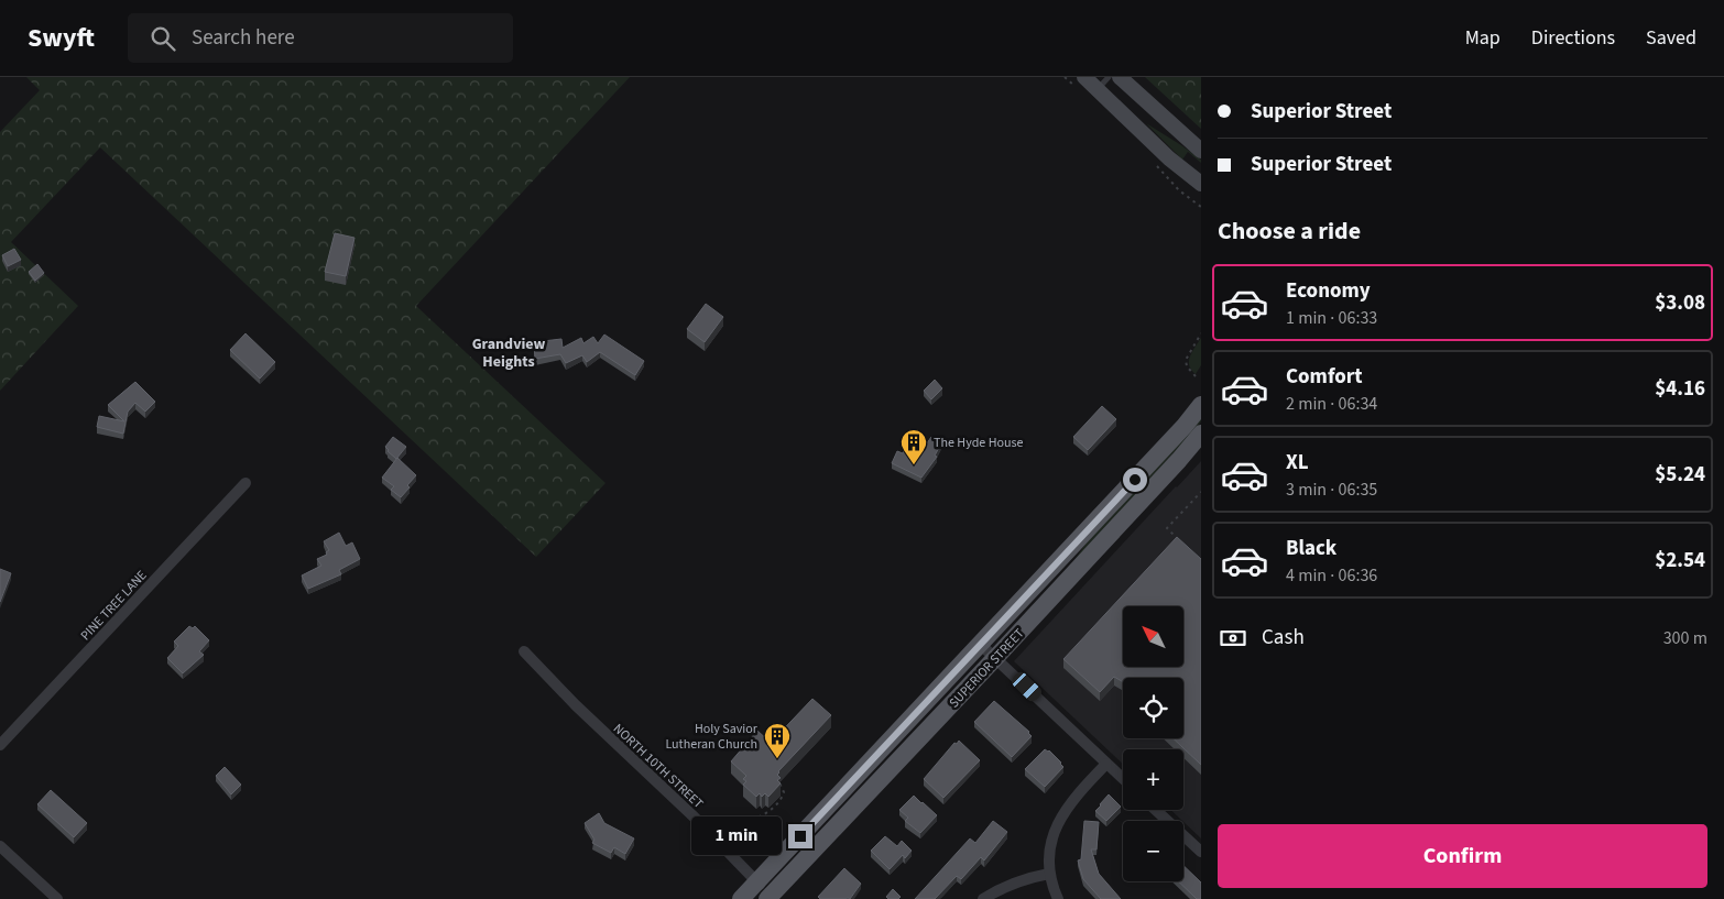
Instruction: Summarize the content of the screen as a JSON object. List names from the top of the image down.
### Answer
{
  "streets": {
    "main road": ["SUPERIOR STREET"],
    "street": ["PINE TREE LANE", "NORTH 10TH STREET"]
  },
  "crossings": [
    ["SUPERIOR STREET", "NORTH 10TH STREET"]
  ],
  "districts": ["Grandview Heights"],
  "places": {
    "building": ["The Hyde House", "Holy Savior Lutheran Church"]
  },
  "north": "top left",
  "page": {
    "header": "Swyft",
    "search": "Search here",
    "nav": ["Map", "Directions", "Saved"],
    "banner": ["Superior Street", "Superior Street"],
    "heading": "Choose a ride",
    "list": [
      {
        "name": "Economy",
        "note": "1 min · 06:33",
        "value": "$3.08"
      },
      {
        "name": "Comfort",
        "note": "2 min · 06:34",
        "value": "$4.16"
      },
      {
        "name": "XL",
        "note": "3 min · 06:35",
        "value": "$5.24"
      },
      {
        "name": "Black",
        "note": "4 min · 06:36",
        "value": "$2.54"
      }
    ],
    "map_buttons": ["+", "−"],
    "pay": ["Cash", "300 m"],
    "buttons": "Confirm",
    "bubble": "1 min"
  }
}
